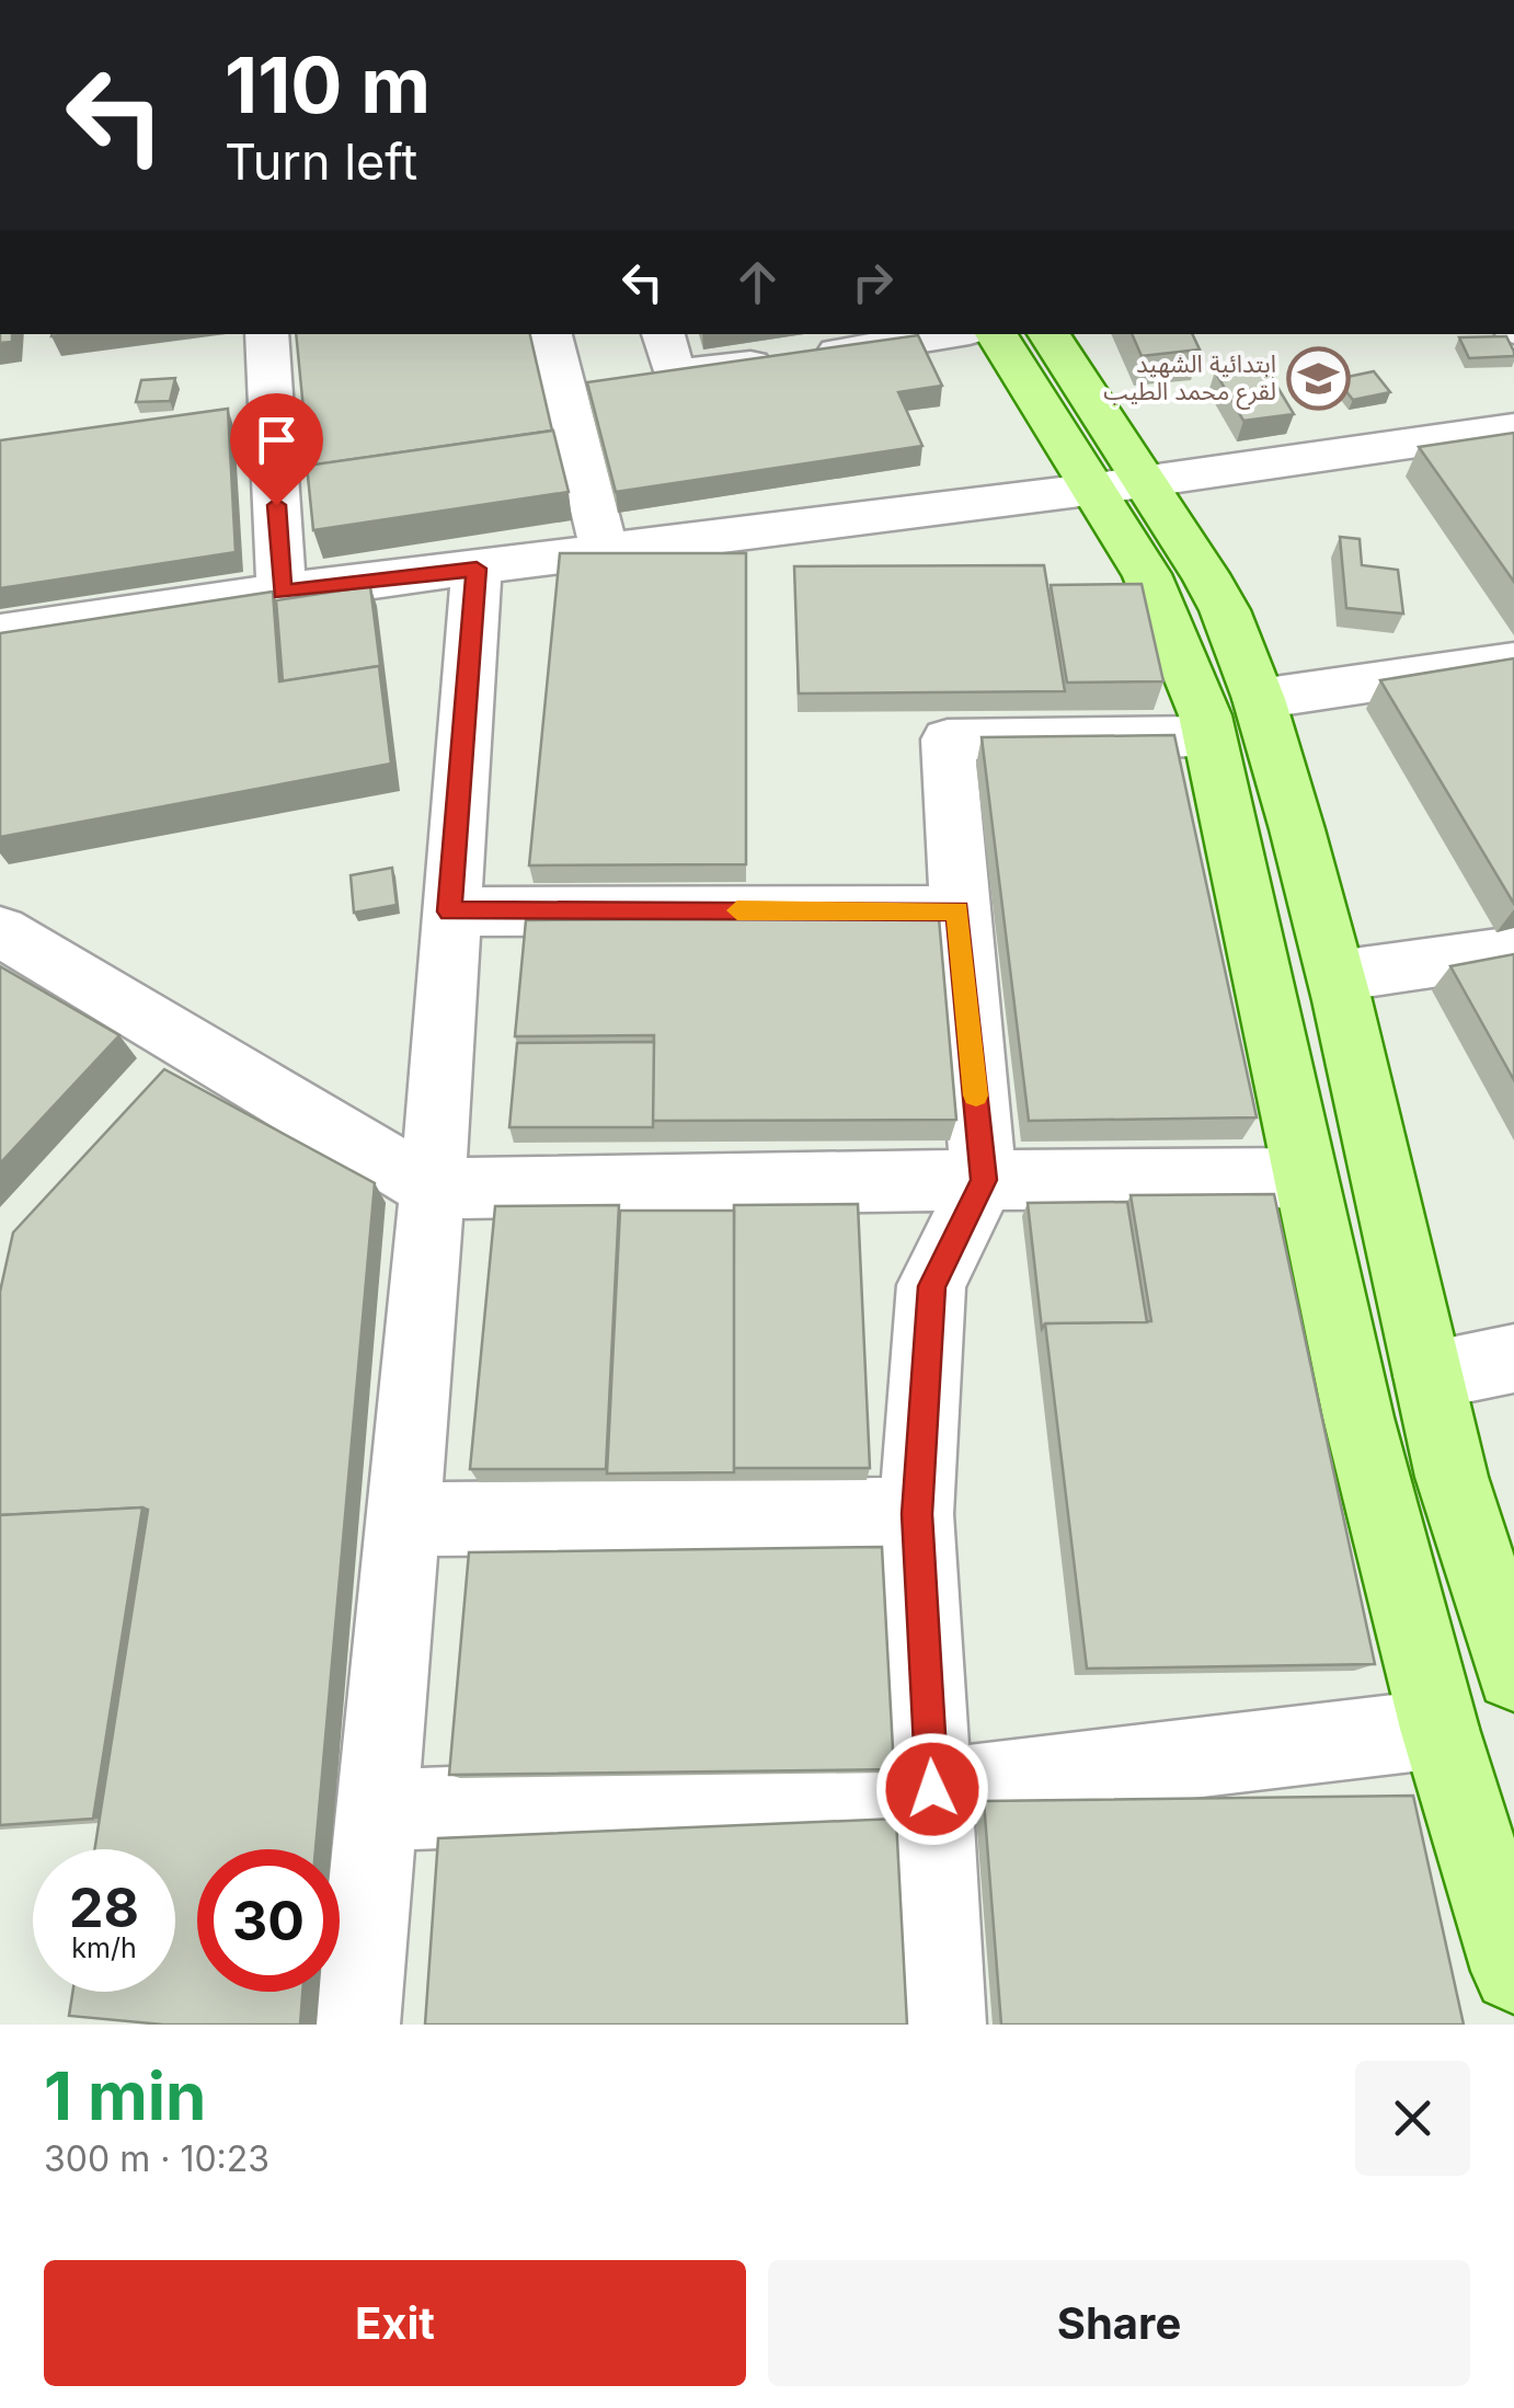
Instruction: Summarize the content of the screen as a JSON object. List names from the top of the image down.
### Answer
{
  "places": {
    "school or university": ["ابتدائية الشهيد لقرع محمد الطيب"]
  },
  "page": {
    "turn": ["110 m", "Turn left"],
    "speed": "28 km/h",
    "limit": "30",
    "heading": ["1 min", "300 m · 10:23"],
    "buttons": ["Exit", "Share"]
  }
}
